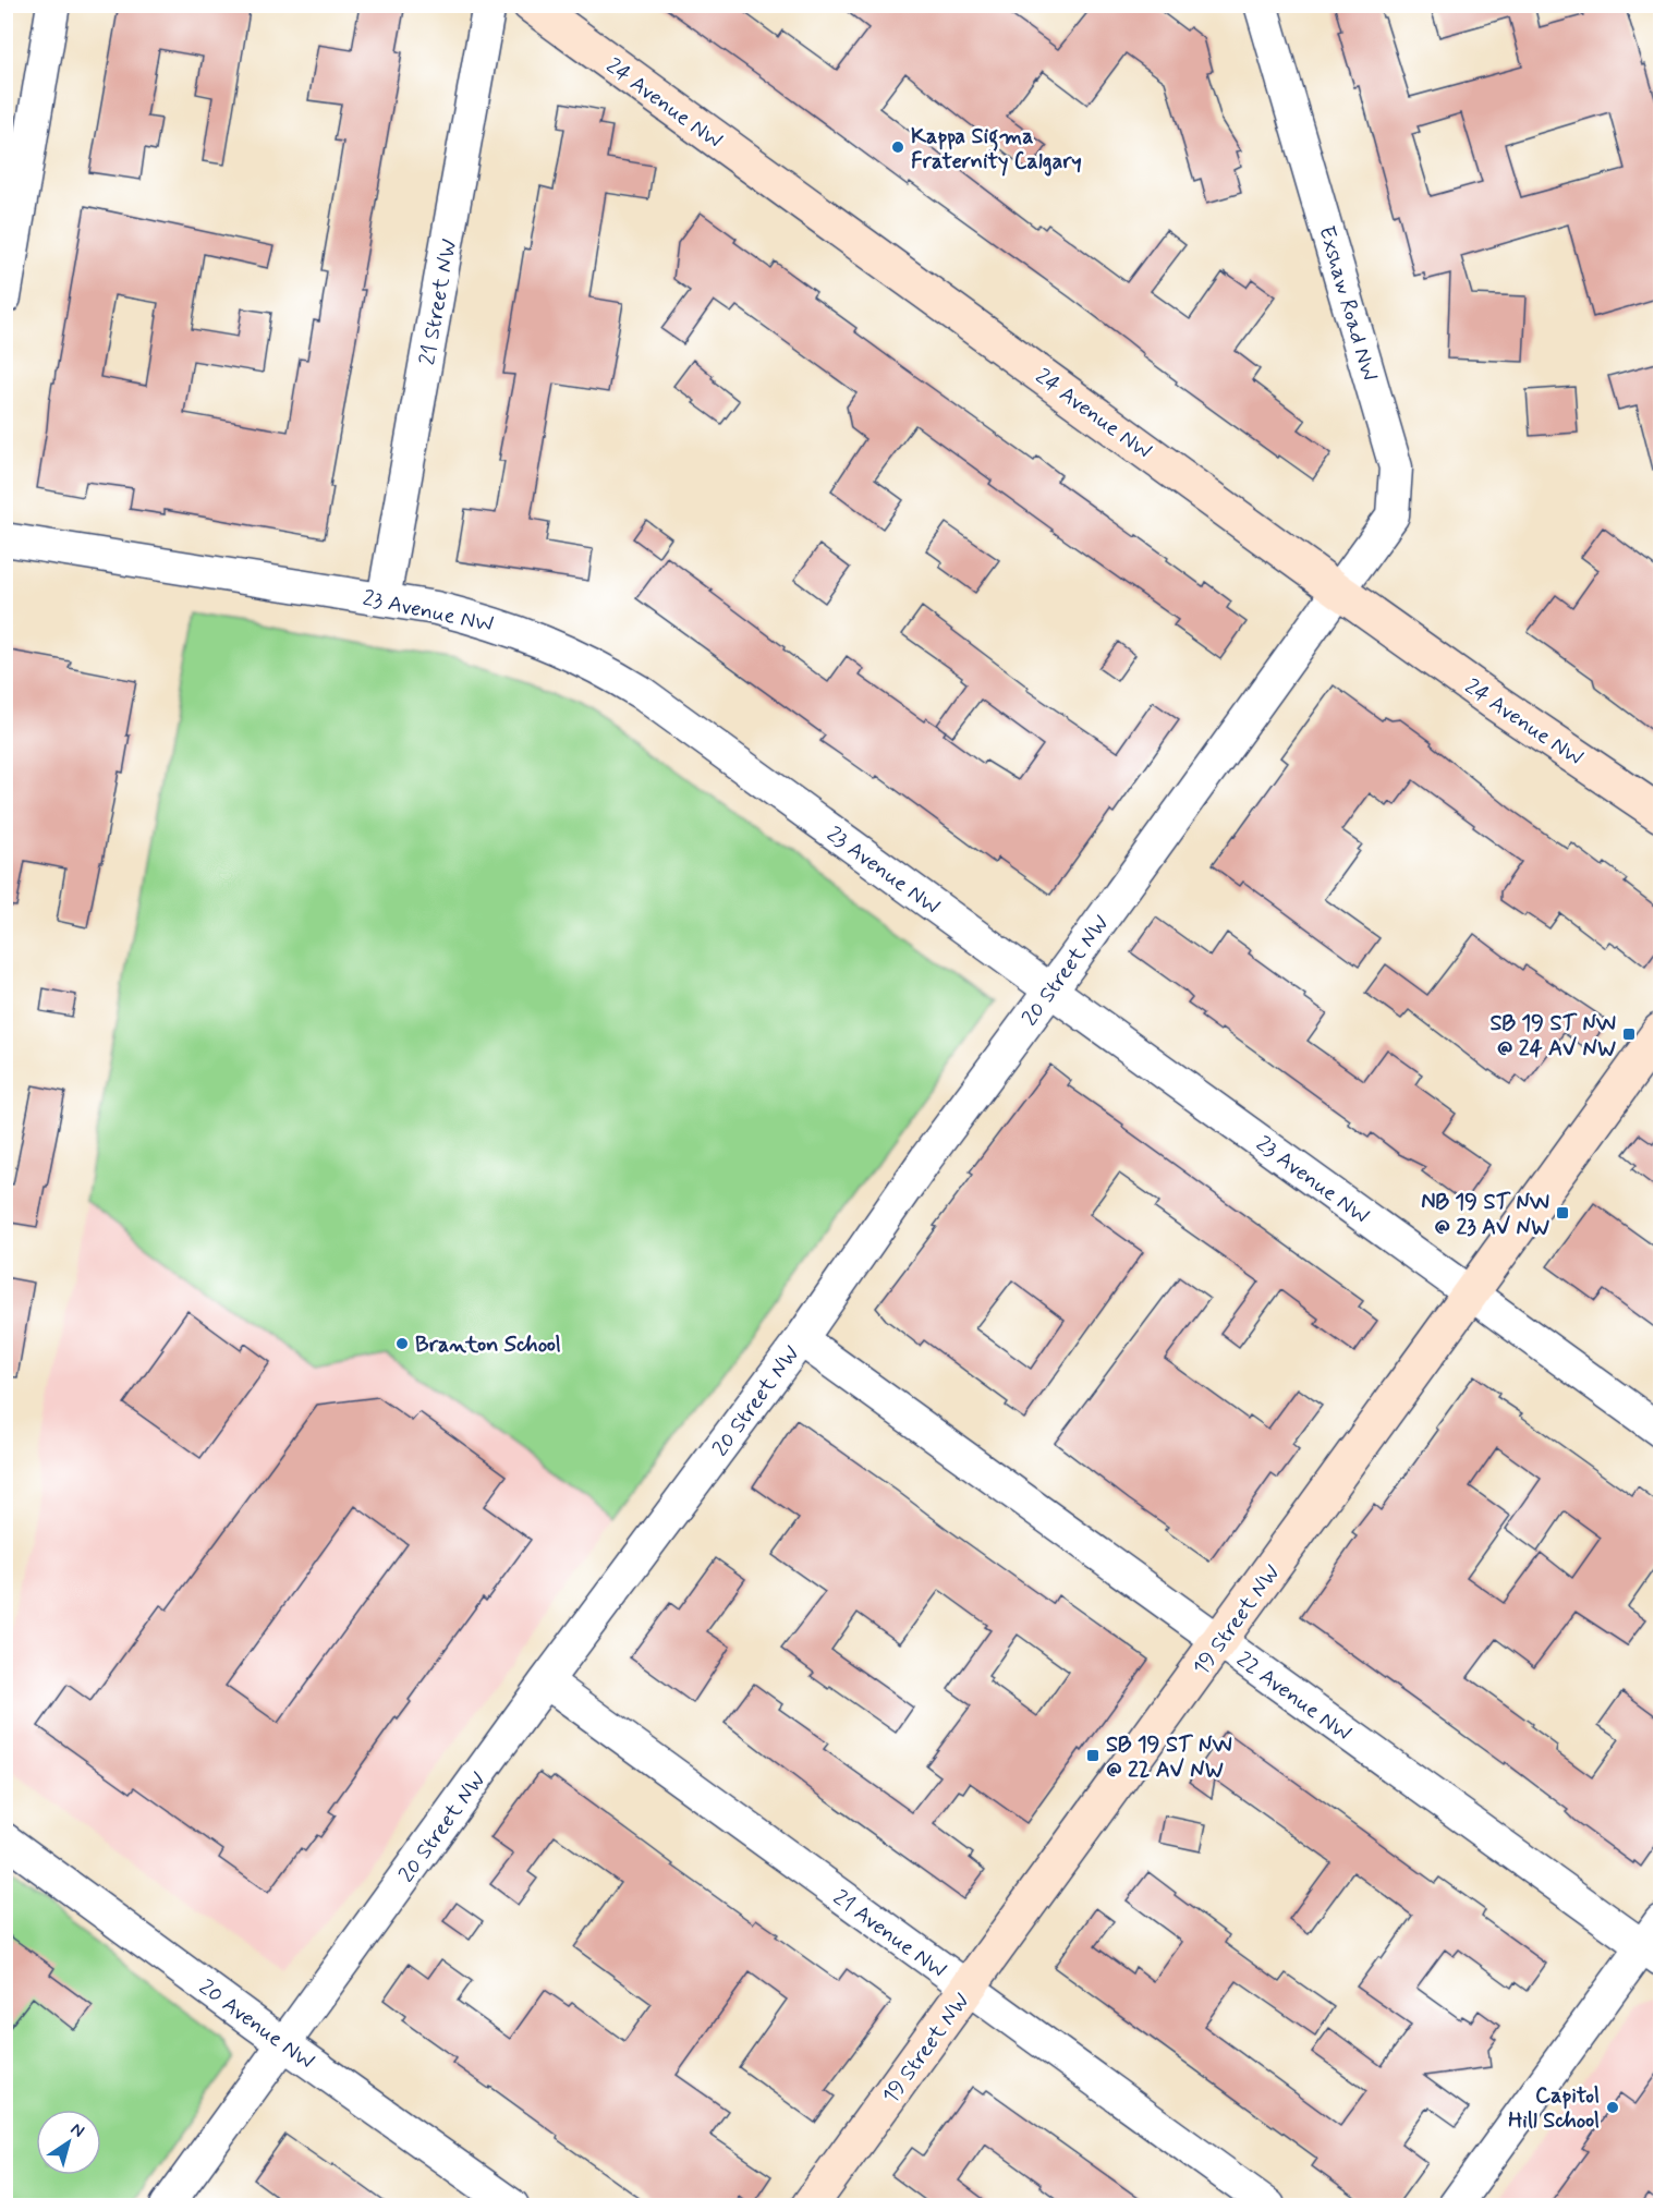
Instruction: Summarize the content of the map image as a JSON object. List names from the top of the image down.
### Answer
{
  "streets": {
    "street": [
      "24 Avenue NW",
      "21 Street NW",
      "Exshaw Road NW",
      "23 Avenue NW",
      "20 Street NW",
      "19 Street NW",
      "22 Avenue NW",
      "21 Avenue NW",
      "20 Avenue NW"
    ]
  },
  "crossings": [
    ["24 Avenue NW", "Exshaw Road NW"],
    ["24 Avenue NW", "20 Street NW"],
    ["21 Street NW", "23 Avenue NW"],
    ["Exshaw Road NW", "20 Street NW"],
    ["23 Avenue NW", "20 Street NW"],
    ["23 Avenue NW", "19 Street NW"],
    ["20 Street NW", "22 Avenue NW"],
    ["20 Street NW", "21 Avenue NW"],
    ["20 Street NW", "20 Avenue NW"],
    ["19 Street NW", "22 Avenue NW"],
    ["19 Street NW", "21 Avenue NW"]
  ],
  "places": {
    "other": ["Kappa Sigma Fraternity Calgary", "Branton School", "Capitol Hill School"],
    "transit": ["SB 19 ST NW @ 24 AV NW", "NB 19 ST NW @ 23 AV NW", "SB 19 ST NW @ 22 AV NW"]
  },
  "north": "top right"
}
